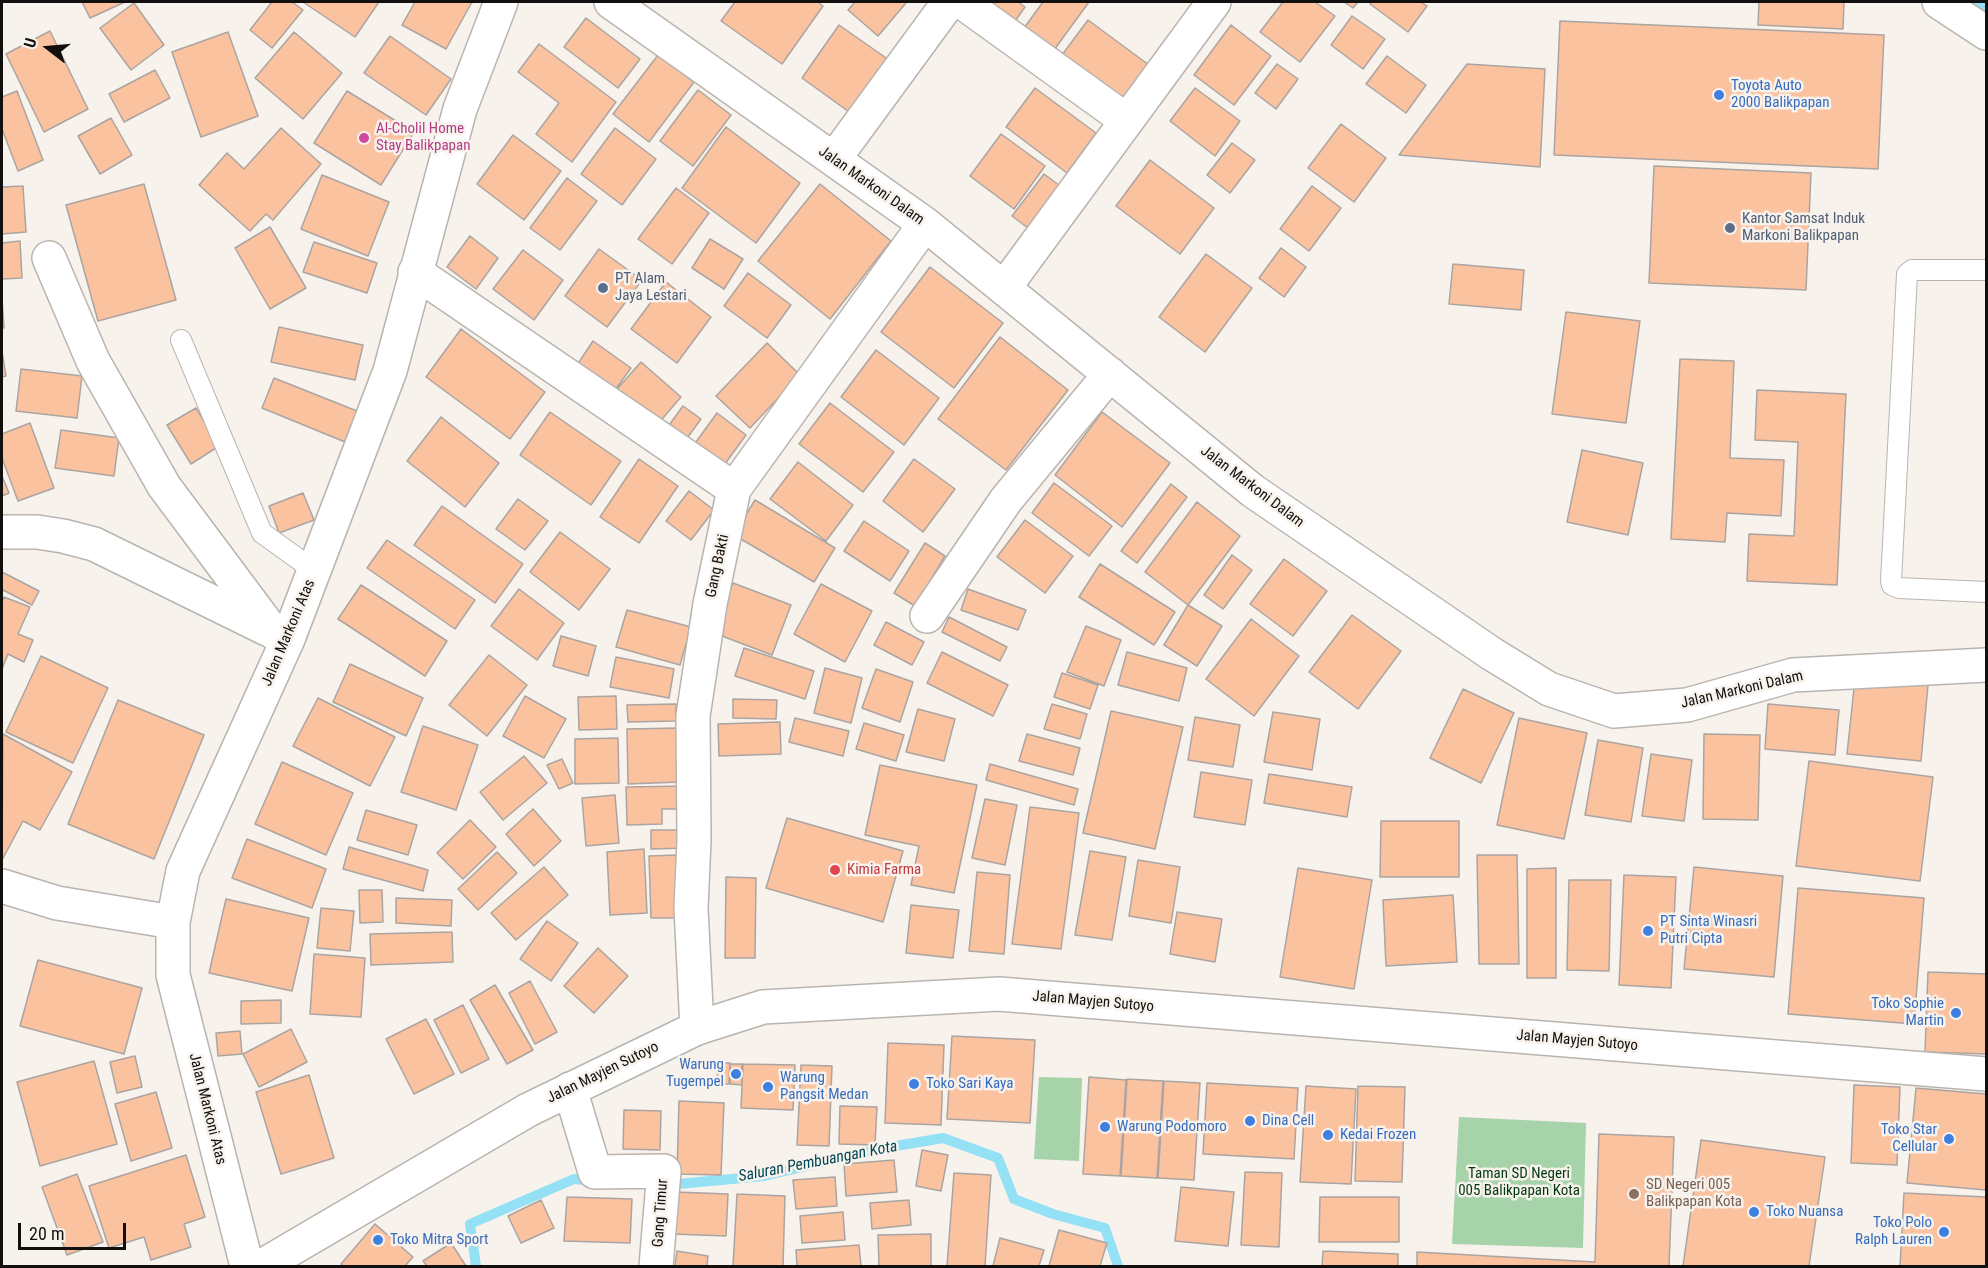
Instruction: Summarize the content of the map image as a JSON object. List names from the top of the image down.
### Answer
{
  "streets": {
    "street": [
      "Jalan Markoni Dalam",
      "Gang Bakti",
      "Jalan Markoni Atas",
      "Jalan Mayjen Sutoyo",
      "Gang Timur"
    ]
  },
  "crossings": [
    ["Gang Bakti", "Jalan Mayjen Sutoyo"],
    ["Jalan Mayjen Sutoyo", "Gang Timur"]
  ],
  "water": ["Saluran Pembuangan Kota"],
  "parks": ["Taman SD Negeri 005 Balikpapan Kota"],
  "places": [
    "Toyota Auto 2000 Balikpapan",
    "Al-Cholil Home Stay Balikpapan",
    "Kantor Samsat Induk Markoni Balikpapan",
    "PT Alam Jaya Lestari",
    "Kimia Farma",
    "PT Sinta Winasri Putri Cipta",
    "Toko Sophie Martin",
    "Warung Tugempel",
    "Toko Sari Kaya",
    "Warung Pangsit Medan",
    "Dina Cell",
    "Warung Podomoro",
    "Kedai Frozen",
    "Toko Star Cellular",
    "SD Negeri 005 Balikpapan Kota",
    "Toko Nuansa",
    "Toko Polo Ralph Lauren",
    "Toko Mitra Sport"
  ],
  "scale_bar": "20 m",
  "north": "left"
}
